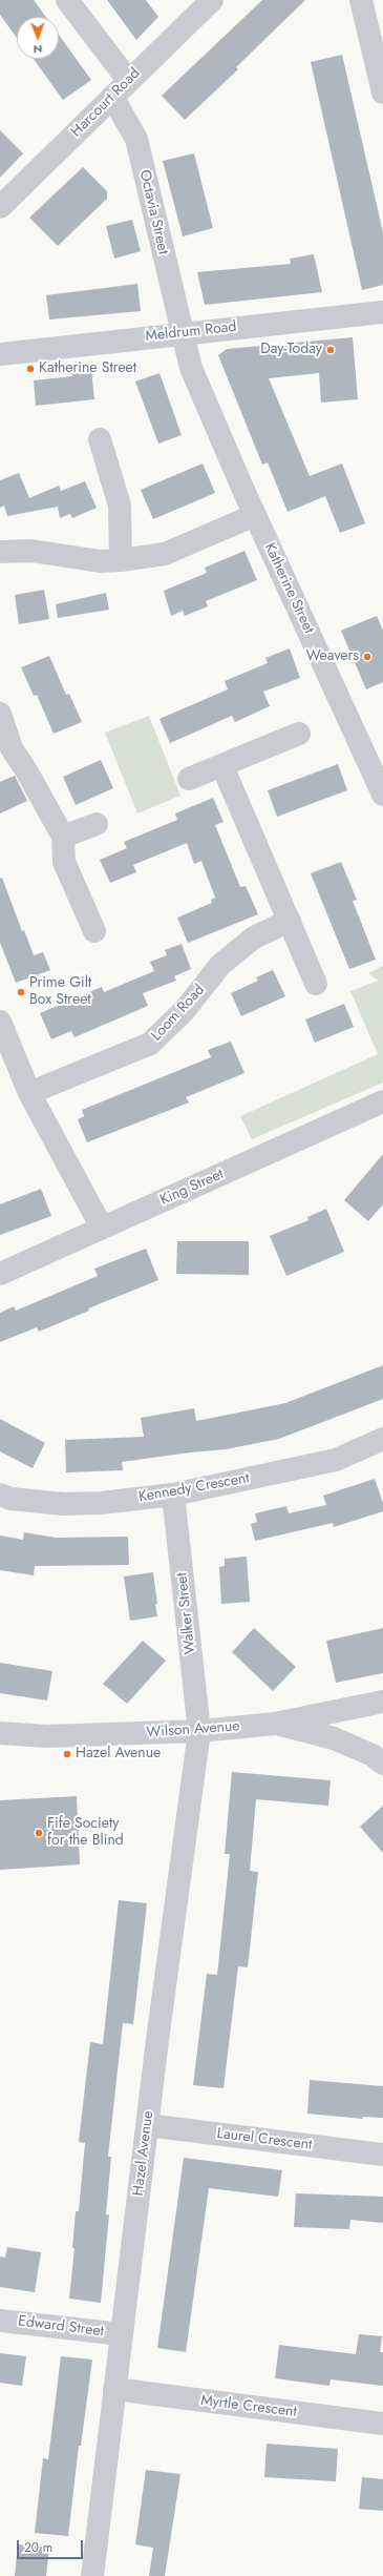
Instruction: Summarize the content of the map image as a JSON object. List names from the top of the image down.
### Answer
{
  "streets": {
    "street": [
      "Harcourt Road",
      "Octavia Street",
      "Meldrum Road",
      "Katherine Street",
      "Loom Road",
      "King Street",
      "Kennedy Crescent",
      "Walker Street",
      "Wilson Avenue",
      "Laurel Crescent",
      "Hazel Avenue",
      "Edward Street",
      "Myrtle Crescent"
    ]
  },
  "crossings": [
    ["Harcourt Road", "Octavia Street"],
    ["Octavia Street", "Meldrum Road"],
    ["Octavia Street", "Katherine Street"],
    ["Meldrum Road", "Katherine Street"],
    ["Kennedy Crescent", "Walker Street"],
    ["Walker Street", "Wilson Avenue"],
    ["Walker Street", "Hazel Avenue"],
    ["Wilson Avenue", "Hazel Avenue"],
    ["Laurel Crescent", "Hazel Avenue"],
    ["Hazel Avenue", "Edward Street"],
    ["Hazel Avenue", "Myrtle Crescent"]
  ],
  "places": [
    "Day-Today",
    "Katherine Street",
    "Weavers",
    "Prime Gilt Box Street",
    "Hazel Avenue",
    "Fife Society for the Blind"
  ],
  "scale_bar": "20 m",
  "north": "bottom"
}
